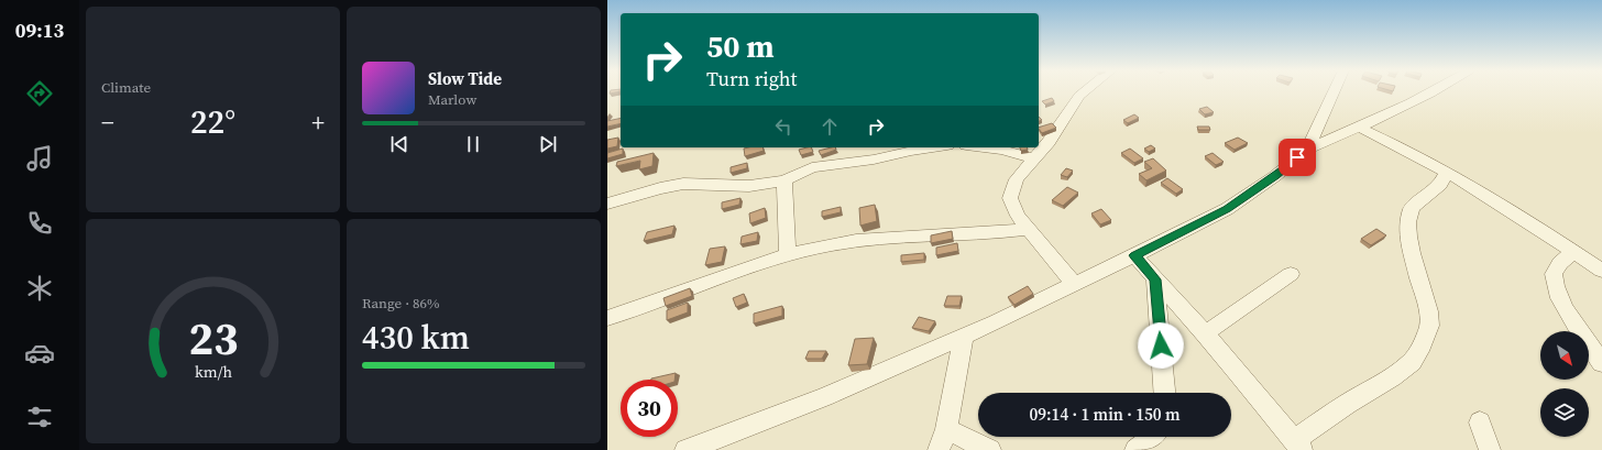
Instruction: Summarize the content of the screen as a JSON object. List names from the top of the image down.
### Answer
{
  "north": "bottom right",
  "page": {
    "tabs": "09:13",
    "tile": [
      "Climate",
      ["Range · 86%", "430 km"]
    ],
    "turn": ["50 m", "Turn right"],
    "song": ["Slow Tide", "Marlow"],
    "heat": ["−", "22°", "+"],
    "limit": "30",
    "trip": "09:14 · 1 min · 150 m",
    "gauge": ["23", "km/h"]
  }
}
